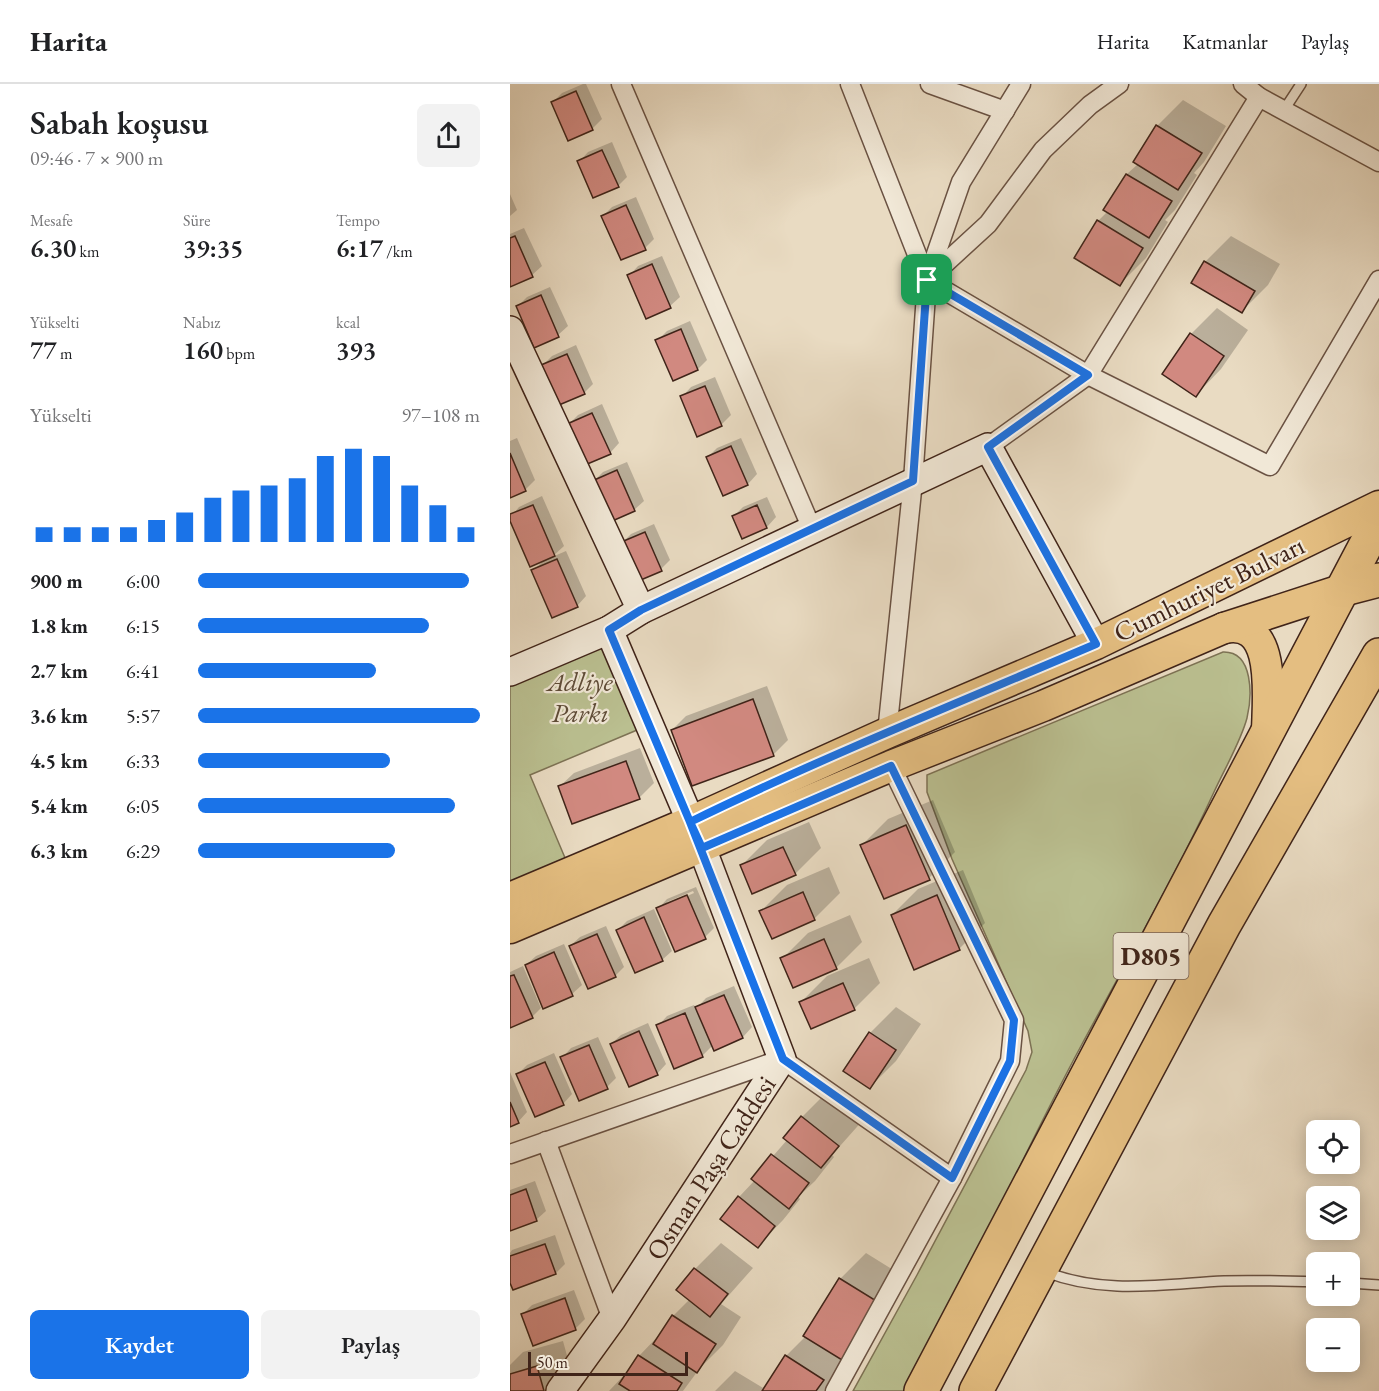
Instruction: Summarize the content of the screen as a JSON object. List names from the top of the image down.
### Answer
{
  "streets": {
    "highway": ["D805"],
    "main road": ["Cumhuriyet Bulvarı", "Osman Paşa Caddesi"]
  },
  "crossings": [
    ["Cumhuriyet Bulvarı", "D805"],
    ["Cumhuriyet Bulvarı", "Osman Paşa Caddesi"]
  ],
  "parks": ["Adliye Parkı"],
  "scale_bar": "50 m",
  "page": {
    "header": "Harita",
    "nav": ["Harita", "Katmanlar", "Paylaş"],
    "heading": ["Sabah koşusu", "09:46 · 7 × 900 m"],
    "stats": [
      ["Mesafe", "6.30 km"],
      ["Süre", "39:35"],
      ["Tempo", "6:17 /km"],
      ["Yükselti", "77 m"],
      ["Nabız", "160 bpm"],
      ["kcal", "393"]
    ],
    "chart": ["Yükselti", "97–108 m"],
    "list": [
      {
        "name": "900 m",
        "note": "6:00"
      },
      {
        "name": "1.8 km",
        "note": "6:15"
      },
      {
        "name": "2.7 km",
        "note": "6:41"
      },
      {
        "name": "3.6 km",
        "note": "5:57"
      },
      {
        "name": "4.5 km",
        "note": "6:33"
      },
      {
        "name": "5.4 km",
        "note": "6:05"
      },
      {
        "name": "6.3 km",
        "note": "6:29"
      }
    ],
    "map_buttons": ["+", "−"],
    "buttons": ["Kaydet", "Paylaş"],
    "scale": "50 m"
  }
}
